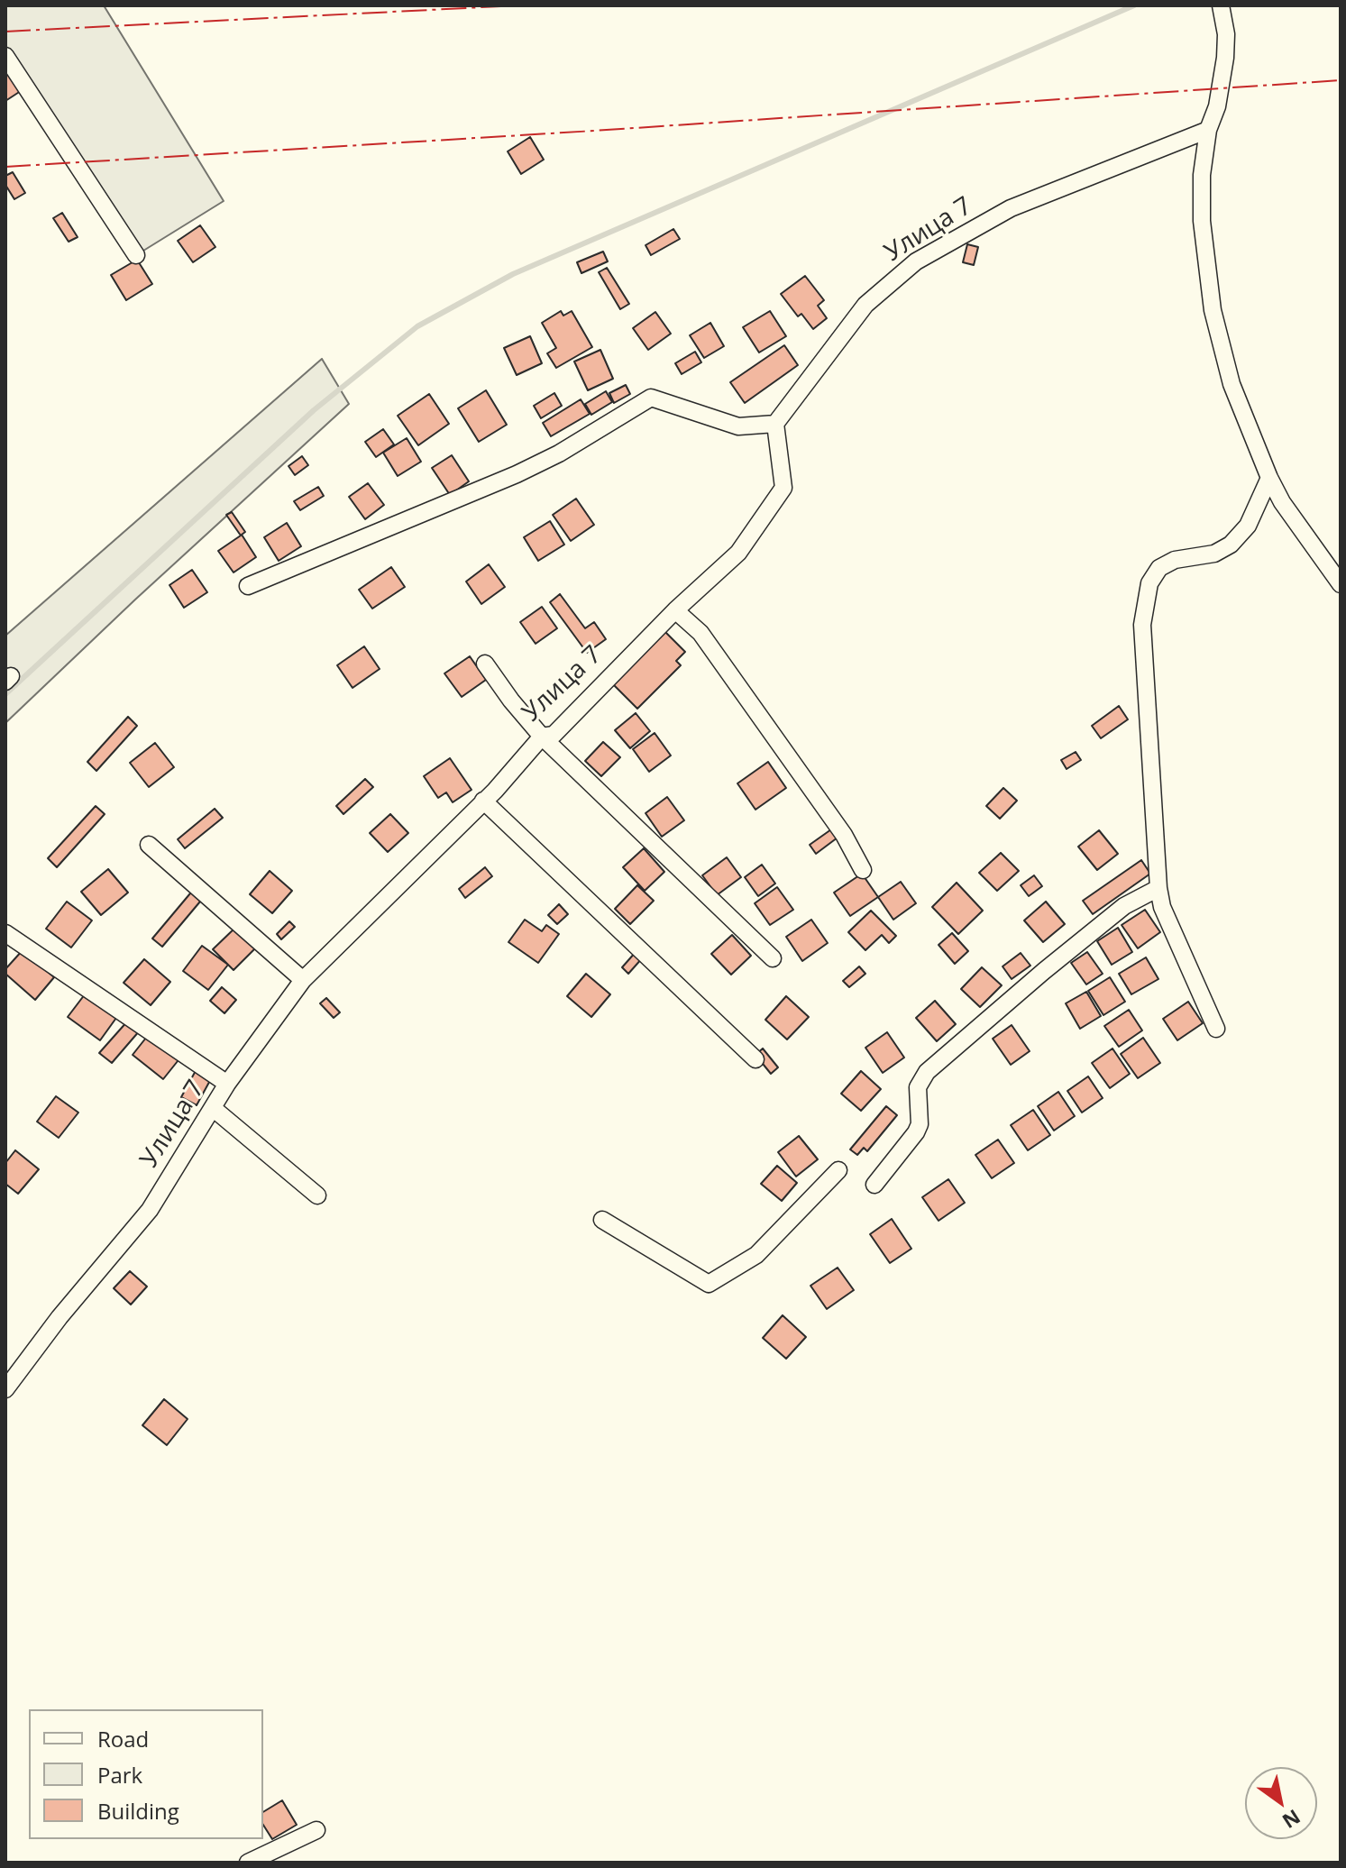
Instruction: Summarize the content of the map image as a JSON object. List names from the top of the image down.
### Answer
{
  "streets": {
    "street": ["Улица 7"]
  },
  "legend": ["Road", "Park", "Building"],
  "north": "bottom right"
}
